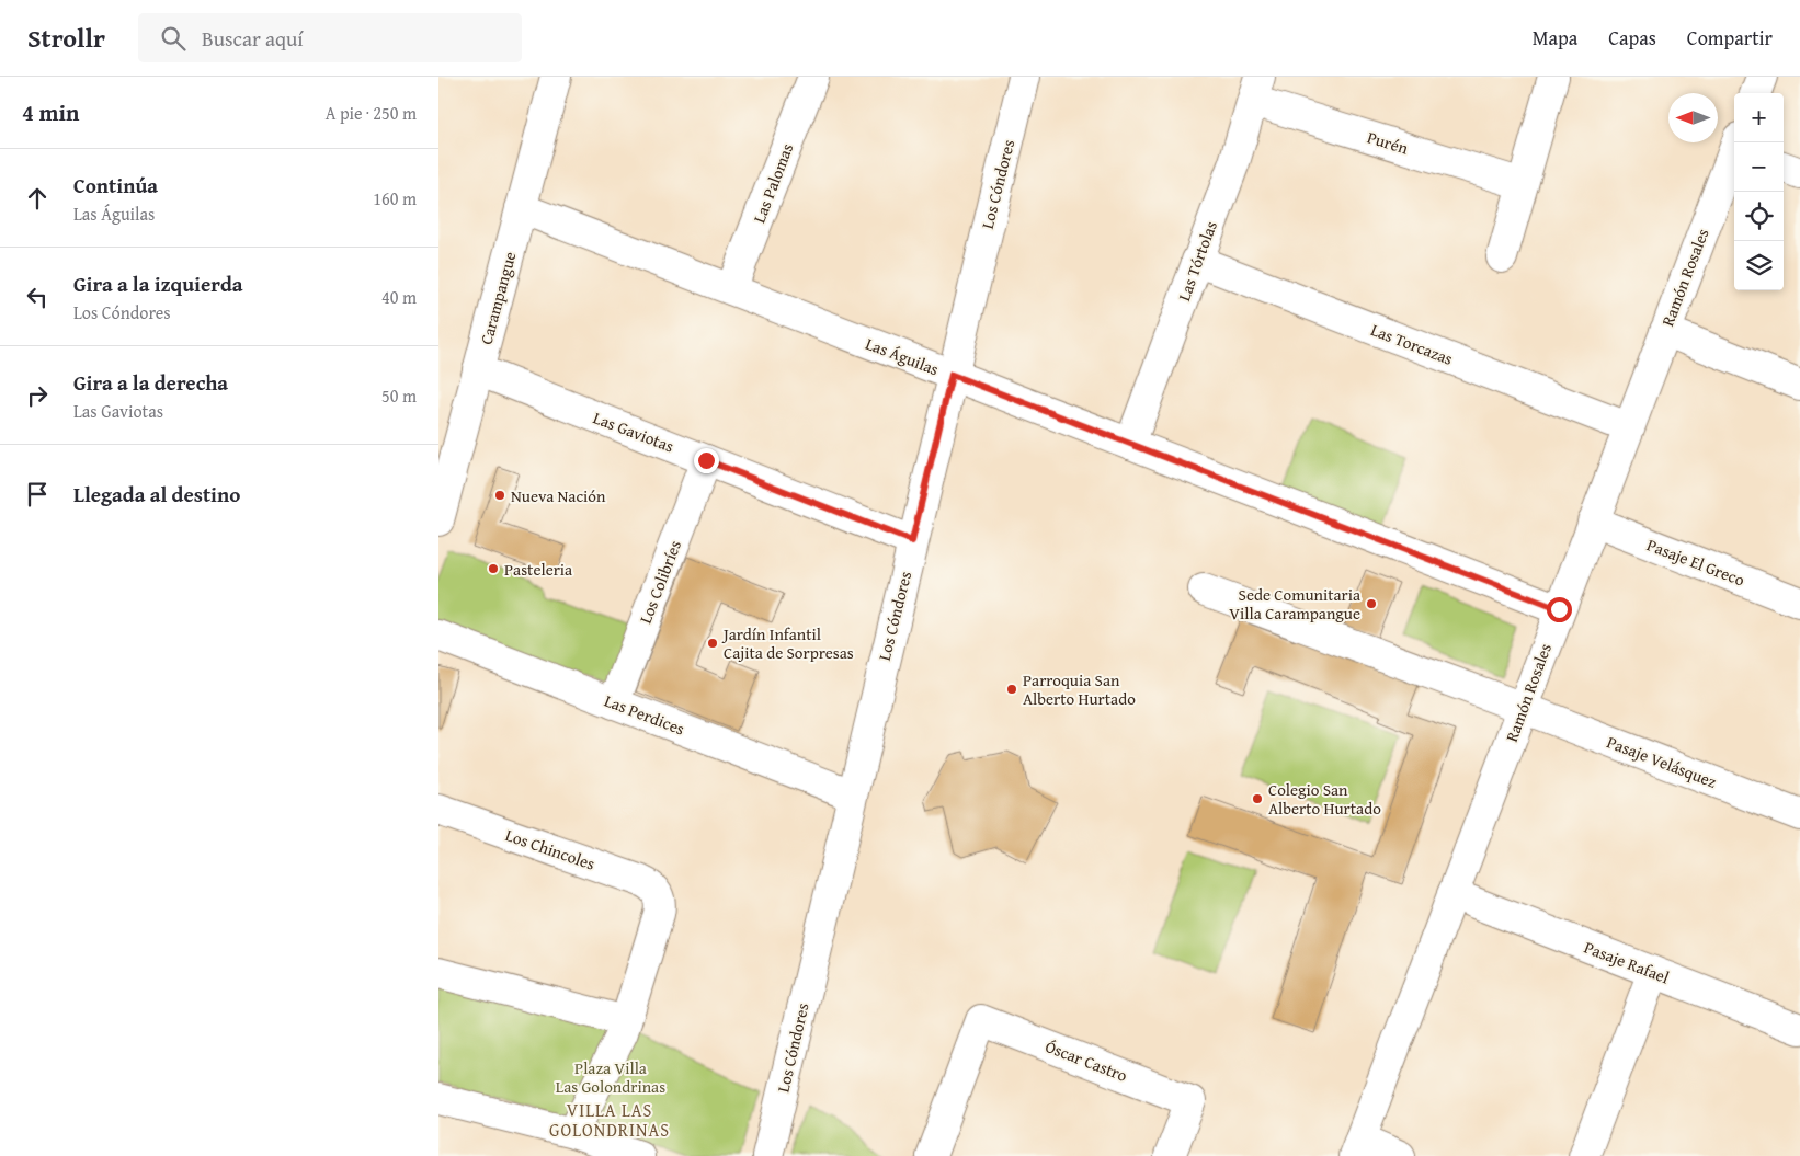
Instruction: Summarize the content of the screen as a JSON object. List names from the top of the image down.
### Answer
{
  "streets": {
    "street": [
      "Purén",
      "Las Palomas",
      "Los Cóndores",
      "Las Tórtolas",
      "Ramón Rosales",
      "Carampangue",
      "Las Torcazas",
      "Las Águilas",
      "Las Gaviotas",
      "Pasaje El Greco",
      "Los Colibríes",
      "Las Perdices",
      "Pasaje Velásquez",
      "Los Chincoles",
      "Pasaje Rafael",
      "Óscar Castro"
    ]
  },
  "crossings": [
    ["Purén", "Las Tórtolas"],
    ["Las Palomas", "Las Águilas"],
    ["Los Cóndores", "Las Águilas"],
    ["Los Cóndores", "Las Gaviotas"],
    ["Los Cóndores", "Las Perdices"],
    ["Las Tórtolas", "Las Torcazas"],
    ["Las Tórtolas", "Las Águilas"],
    ["Ramón Rosales", "Las Torcazas"],
    ["Ramón Rosales", "Las Águilas"],
    ["Ramón Rosales", "Pasaje El Greco"],
    ["Ramón Rosales", "Pasaje Velásquez"],
    ["Ramón Rosales", "Pasaje Rafael"],
    ["Carampangue", "Las Águilas"],
    ["Carampangue", "Las Gaviotas"],
    ["Las Gaviotas", "Los Colibríes"],
    ["Los Colibríes", "Las Perdices"]
  ],
  "districts": ["VILLA LAS GOLONDRINAS"],
  "parks": ["Plaza Villa Las Golondrinas"],
  "places": [
    "Nueva Nación",
    "Pasteleria",
    "Sede Comunitaria Villa Carampangue",
    "Jardín Infantil Cajita de Sorpresas",
    "Parroquia San Alberto Hurtado",
    "Colegio San Alberto Hurtado"
  ],
  "north": "left",
  "page": {
    "header": "Strollr",
    "search": "Buscar aquí",
    "nav": ["Mapa", "Capas", "Compartir"],
    "heading": ["4 min", "A pie · 250 m"],
    "map_buttons": ["+", "−"],
    "list": [
      ["Continúa", "Las Águilas", "160 m"],
      ["Gira a la izquierda", "Los Cóndores", "40 m"],
      ["Gira a la derecha", "Las Gaviotas", "50 m"],
      "Llegada al destino"
    ]
  }
}
